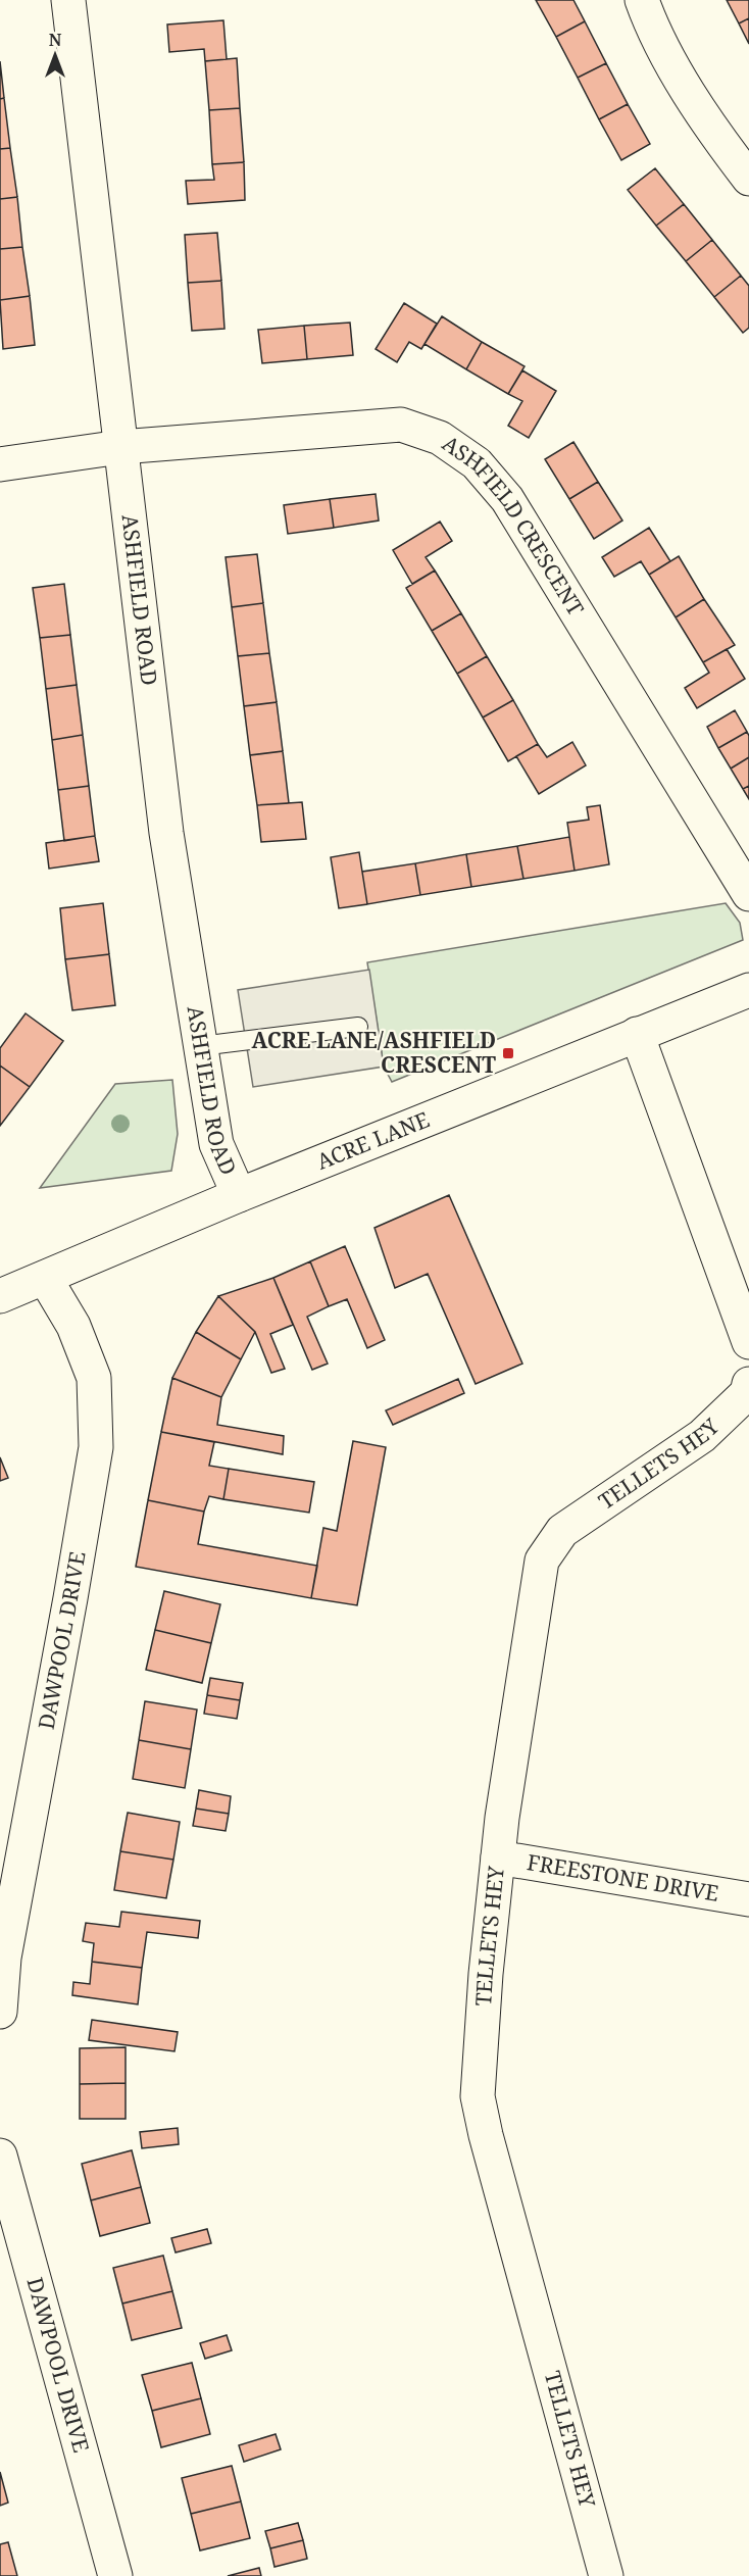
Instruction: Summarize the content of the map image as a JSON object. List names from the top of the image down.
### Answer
{
  "streets": {
    "street": [
      "ASHFIELD CRESCENT",
      "ASHFIELD ROAD",
      "ACRE LANE",
      "TELLETS HEY",
      "DAWPOOL DRIVE",
      "FREESTONE DRIVE"
    ]
  },
  "crossings": [
    ["ASHFIELD CRESCENT", "ASHFIELD ROAD"],
    ["ASHFIELD ROAD", "ACRE LANE"],
    ["ACRE LANE", "DAWPOOL DRIVE"],
    ["TELLETS HEY", "FREESTONE DRIVE"]
  ],
  "places": {
    "transit": ["ACRE LANE/ASHFIELD CRESCENT"]
  },
  "north": "top"
}
